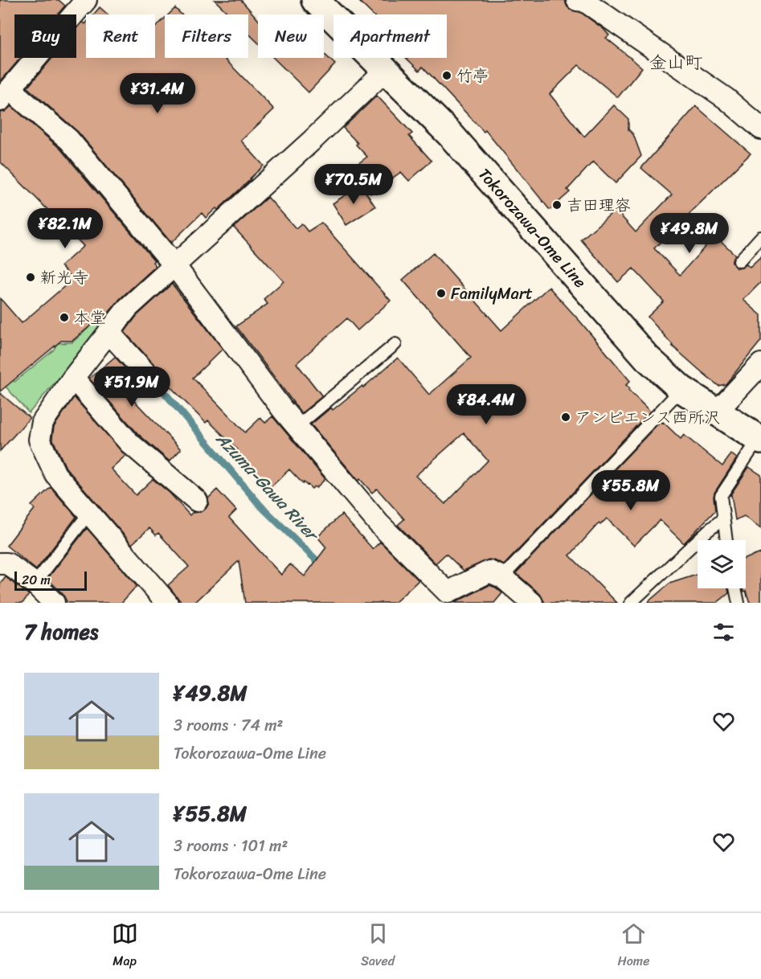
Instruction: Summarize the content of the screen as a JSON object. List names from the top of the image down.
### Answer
{
  "streets": {
    "main road": ["Tokorozawa-Ome Line"]
  },
  "districts": ["金山町"],
  "water": ["Azuma-Gawa River"],
  "places": [
    "竹亭",
    "吉田理容",
    "新光寺",
    "FamilyMart",
    "本堂",
    "アンビエンス西所沢"
  ],
  "scale_bar": "20 m",
  "page": {
    "chip": [
      "Buy",
      "Rent",
      "Filters",
      "New",
      "Apartment"
    ],
    "price": [
      "¥31.4M",
      "¥70.5M",
      "¥82.1M",
      "¥49.8M",
      "¥51.9M",
      "¥84.4M",
      "¥55.8M"
    ],
    "scale": "20 m",
    "heading": "7 homes",
    "list": [
      {
        "name": "¥49.8M",
        "note": "3 rooms · 74 m² · Tokorozawa-Ome Line"
      },
      {
        "name": "¥55.8M",
        "note": "3 rooms · 101 m² · Tokorozawa-Ome Line"
      }
    ],
    "tabs": ["Map", "Saved", "Home"]
  }
}
